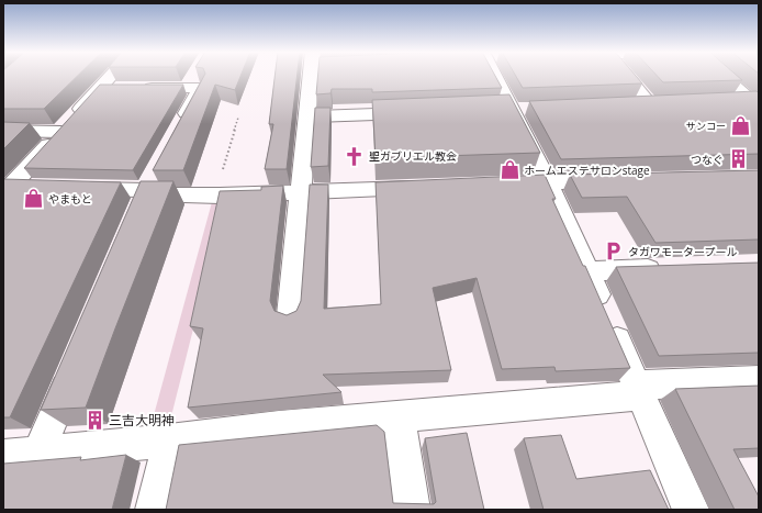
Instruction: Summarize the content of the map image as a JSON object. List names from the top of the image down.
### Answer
{
  "places": {
    "shop": ["サンコー", "ホームエステサロンstage", "やまもと"],
    "church": ["聖ガブリエル教会"],
    "building": ["つなぐ", "三吉大明神"],
    "parking": ["タガワモータープール"]
  }
}
